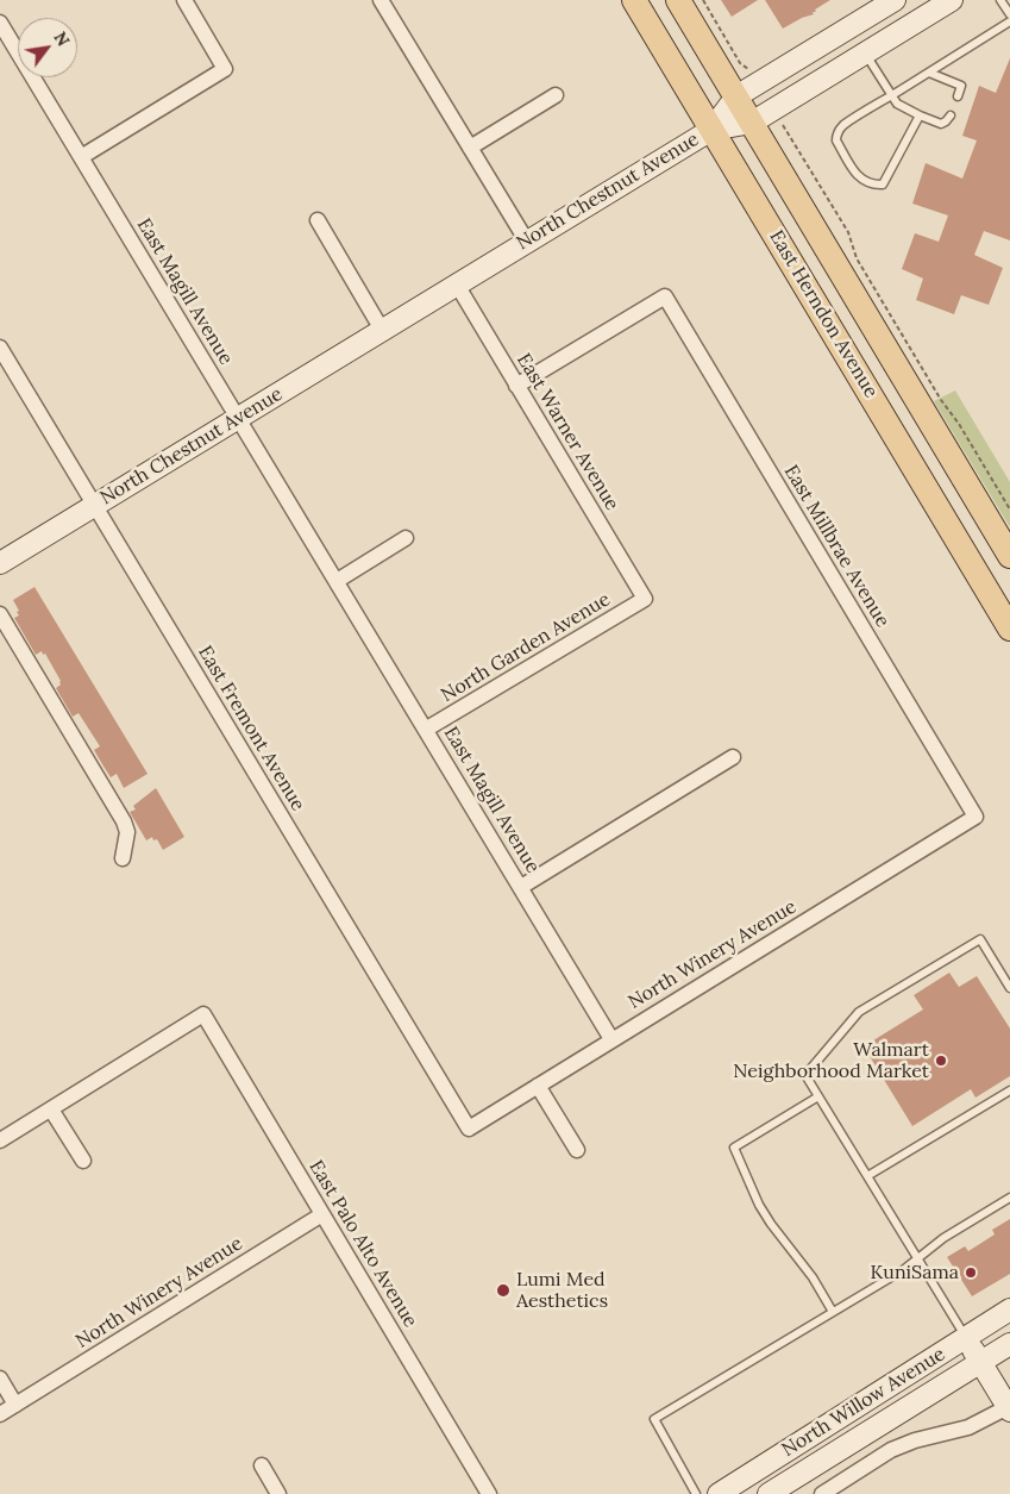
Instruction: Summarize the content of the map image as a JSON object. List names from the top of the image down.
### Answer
{
  "streets": {
    "main road": ["North Chestnut Avenue", "East Herndon Avenue", "North Willow Avenue"],
    "street": [
      "East Magill Avenue",
      "East Warner Avenue",
      "East Millbrae Avenue",
      "North Garden Avenue",
      "East Fremont Avenue",
      "North Winery Avenue",
      "East Palo Alto Avenue"
    ]
  },
  "crossings": [
    ["North Chestnut Avenue", "East Magill Avenue"],
    ["North Chestnut Avenue", "East Herndon Avenue"],
    ["North Chestnut Avenue", "East Warner Avenue"],
    ["North Chestnut Avenue", "East Fremont Avenue"],
    ["East Magill Avenue", "North Garden Avenue"],
    ["East Magill Avenue", "North Winery Avenue"],
    ["East Warner Avenue", "East Millbrae Avenue"],
    ["East Warner Avenue", "North Garden Avenue"],
    ["East Millbrae Avenue", "North Winery Avenue"],
    ["East Fremont Avenue", "North Winery Avenue"],
    ["North Winery Avenue", "East Palo Alto Avenue"]
  ],
  "places": ["Walmart Neighborhood Market", "KuniSama", "Lumi Med Aesthetics"],
  "north": "top right"
}
